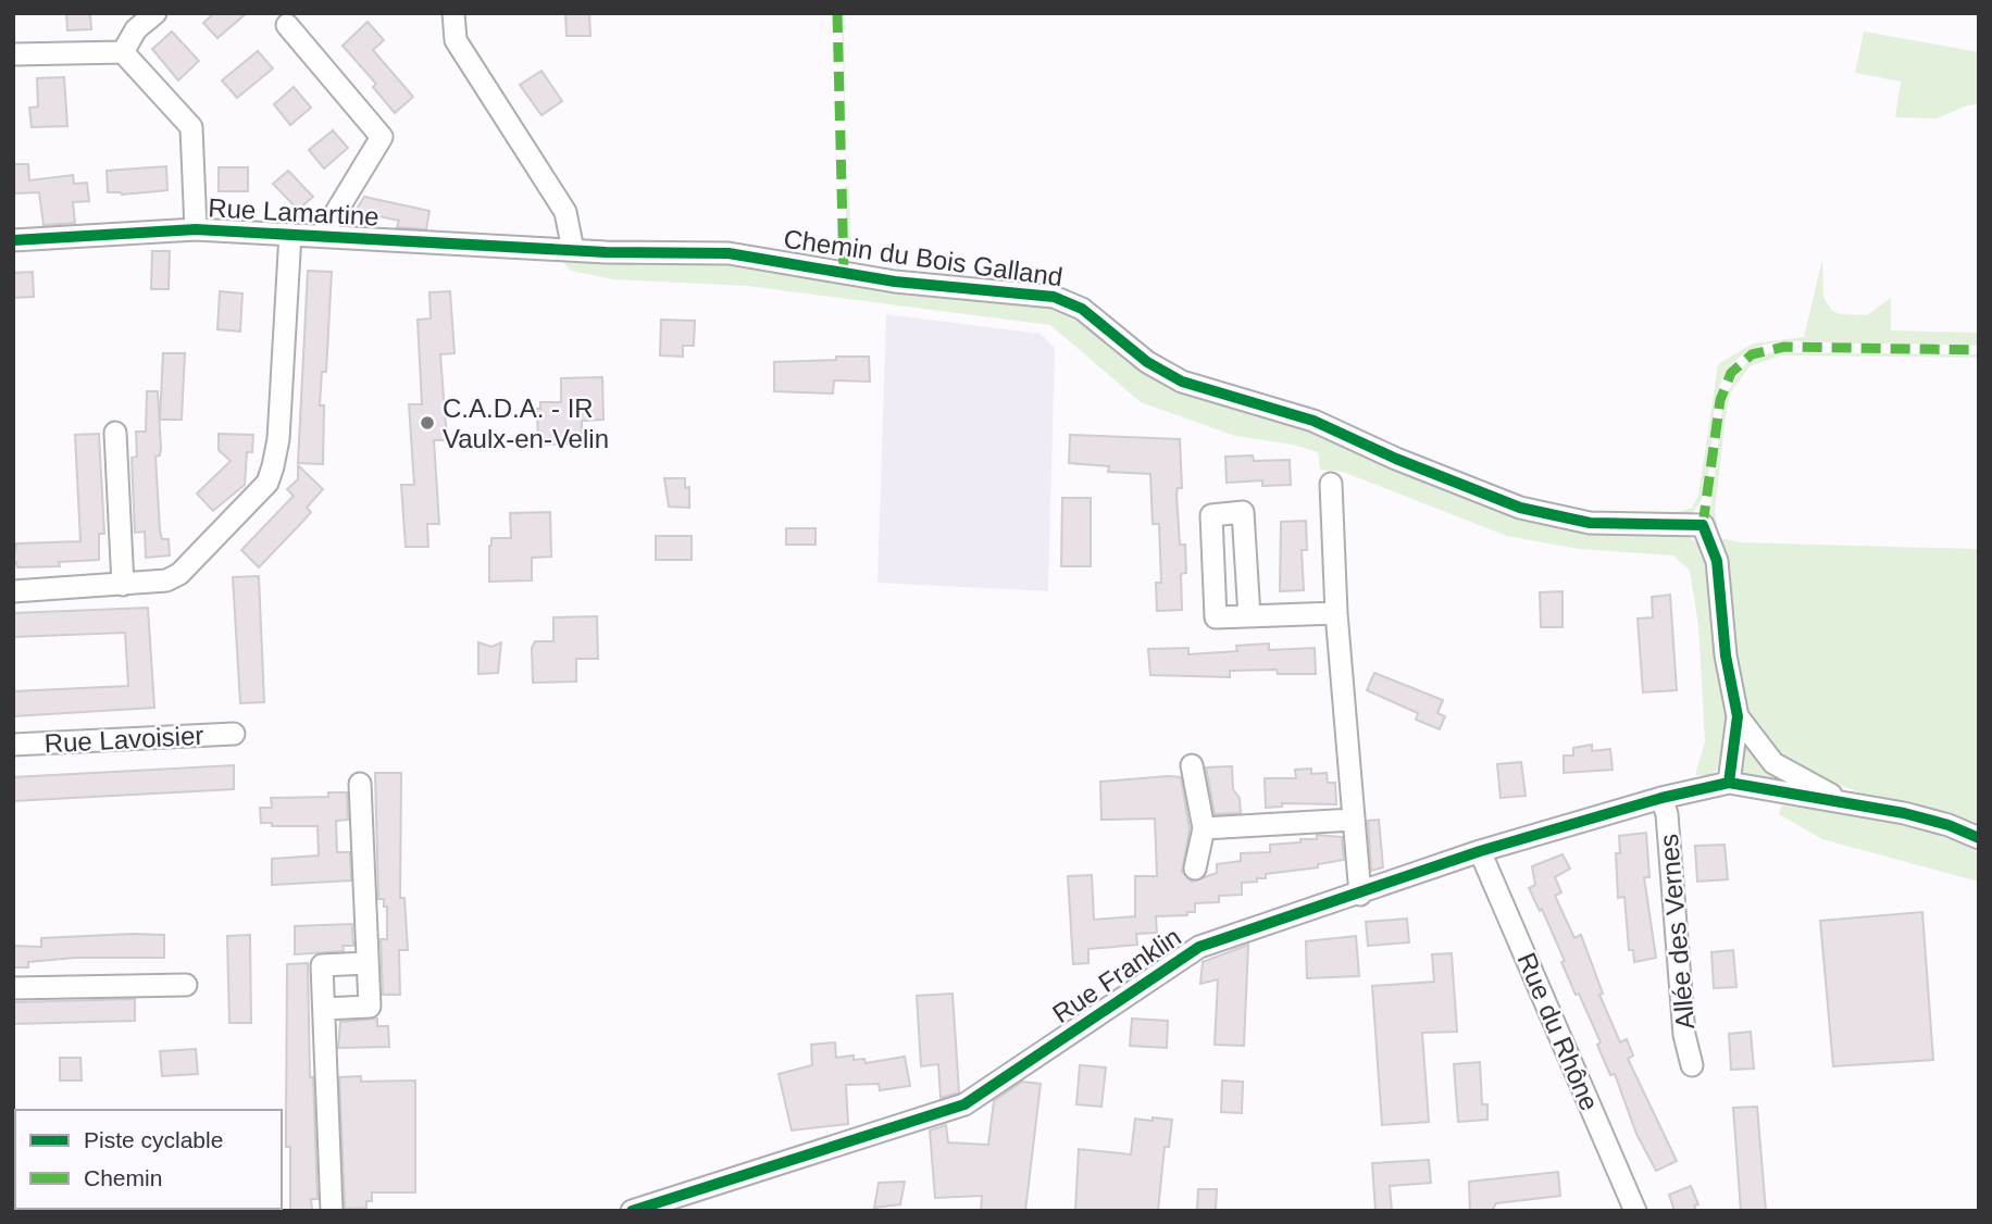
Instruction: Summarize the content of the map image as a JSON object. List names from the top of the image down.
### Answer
{
  "streets": {
    "street": [
      "Rue Lamartine",
      "Chemin du Bois Galland",
      "Rue Lavoisier",
      "Allée des Vernes",
      "Rue Franklin",
      "Rue du Rhône"
    ]
  },
  "crossings": [
    ["Rue Lamartine", "Chemin du Bois Galland"],
    ["Chemin du Bois Galland", "Rue Franklin"],
    ["Allée des Vernes", "Rue Franklin"],
    ["Rue Franklin", "Rue du Rhône"]
  ],
  "places": ["C.A.D.A. - IR Vaulx-en-Velin"],
  "legend": ["Piste cyclable", "Chemin"]
}
